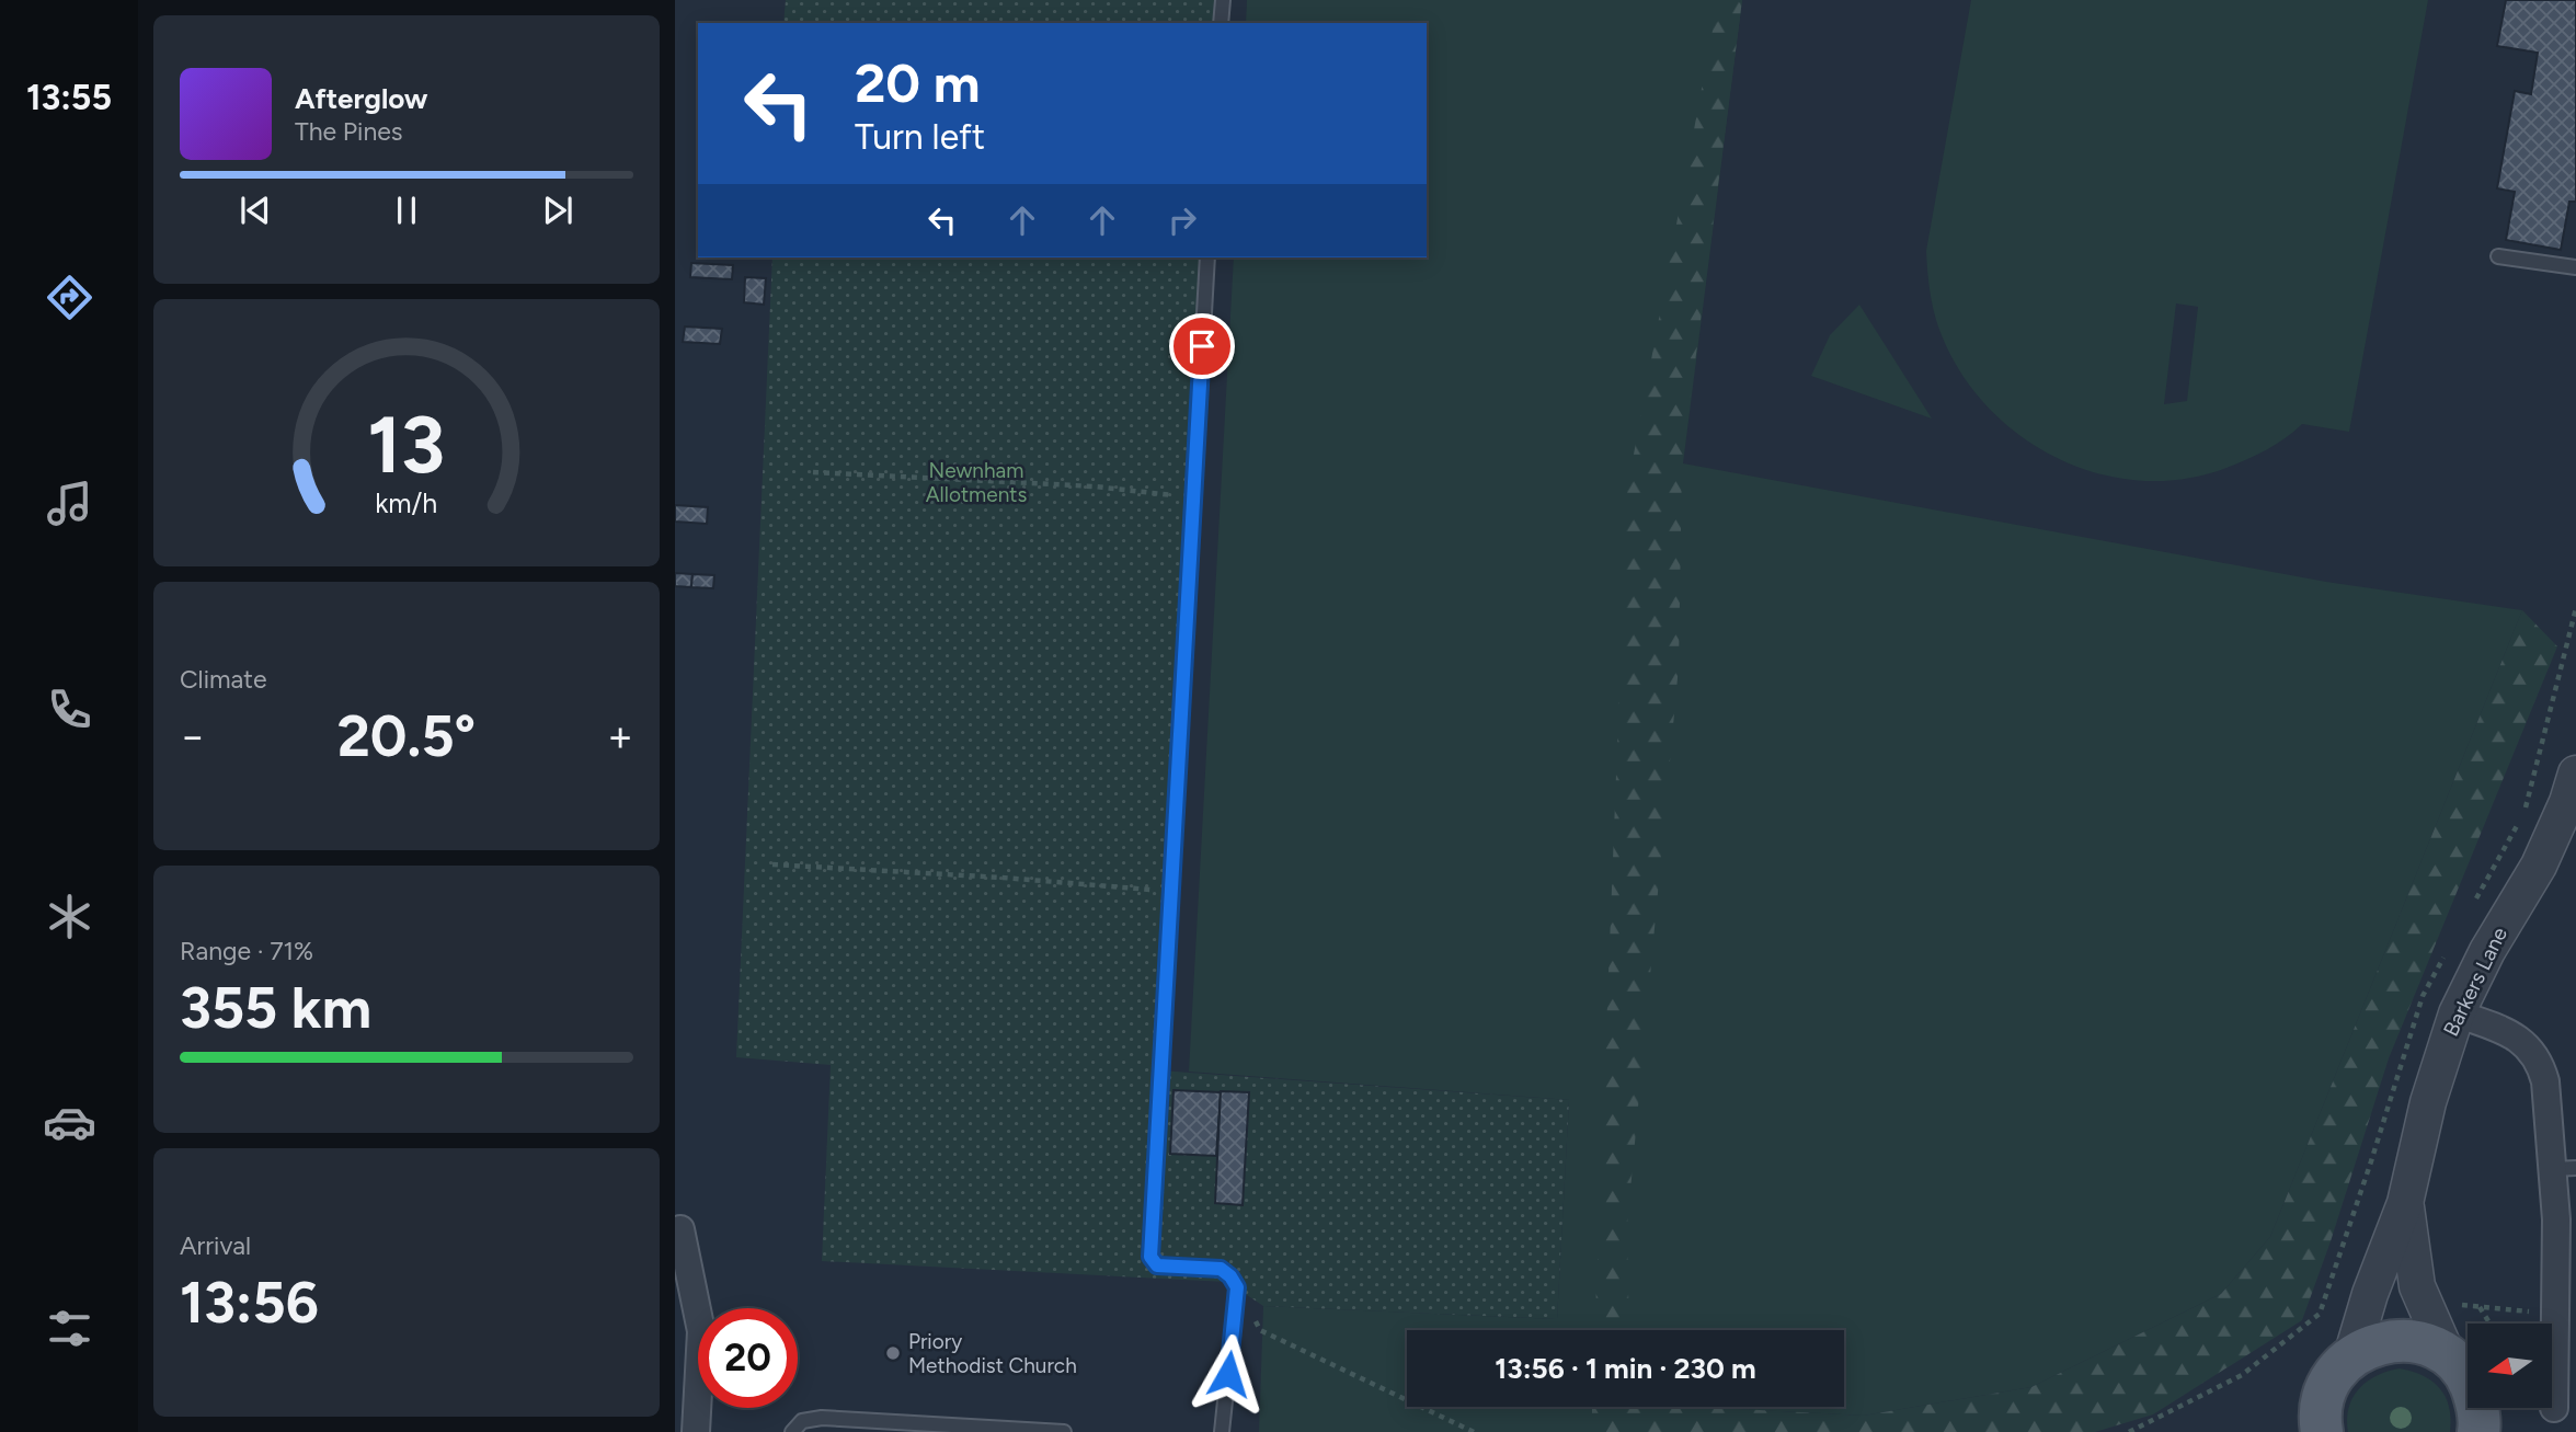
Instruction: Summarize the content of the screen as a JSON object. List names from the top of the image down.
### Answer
{
  "streets": {
    "street": ["Barkers Lane"]
  },
  "parks": ["Newnham Allotments"],
  "places": ["Priory Methodist Church"],
  "north": "left",
  "page": {
    "tabs": "13:55",
    "turn": ["20 m", "Turn left"],
    "song": ["Afterglow", "The Pines"],
    "tile": [
      "Climate",
      ["Range · 71%", "355 km"],
      ["Arrival", "13:56"]
    ],
    "heat": ["−", "20.5°", "+"],
    "limit": "20",
    "trip": "13:56 · 1 min · 230 m",
    "gauge": ["13", "km/h"]
  }
}
